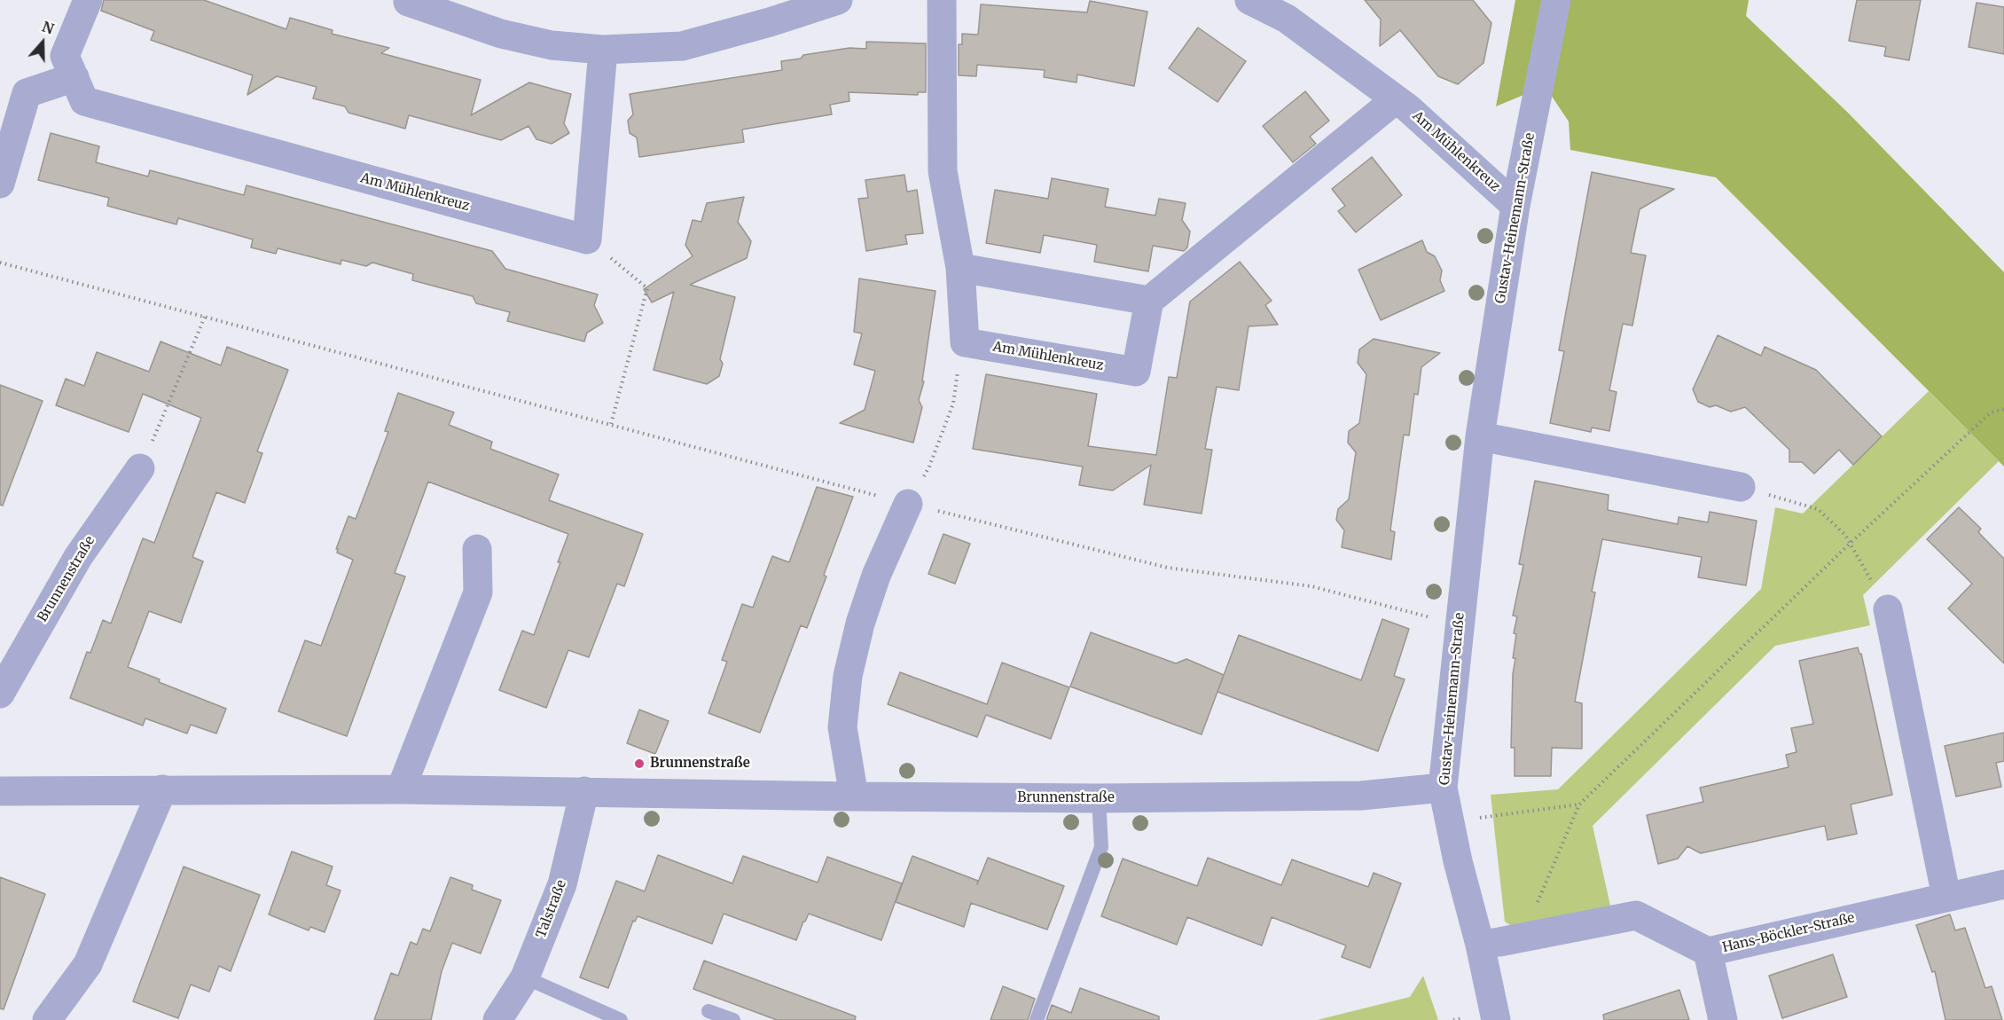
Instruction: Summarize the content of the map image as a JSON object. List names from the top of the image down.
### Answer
{
  "streets": {
    "street": [
      "Am Mühlenkreuz",
      "Gustav-Heinemann-Straße",
      "Brunnenstraße",
      "Talstraße",
      "Hans-Böckler-Straße"
    ]
  },
  "crossings": [
    ["Am Mühlenkreuz", "Gustav-Heinemann-Straße"],
    ["Gustav-Heinemann-Straße", "Brunnenstraße"],
    ["Gustav-Heinemann-Straße", "Hans-Böckler-Straße"],
    ["Brunnenstraße", "Talstraße"]
  ],
  "places": ["Brunnenstraße"],
  "north": "top"
}
